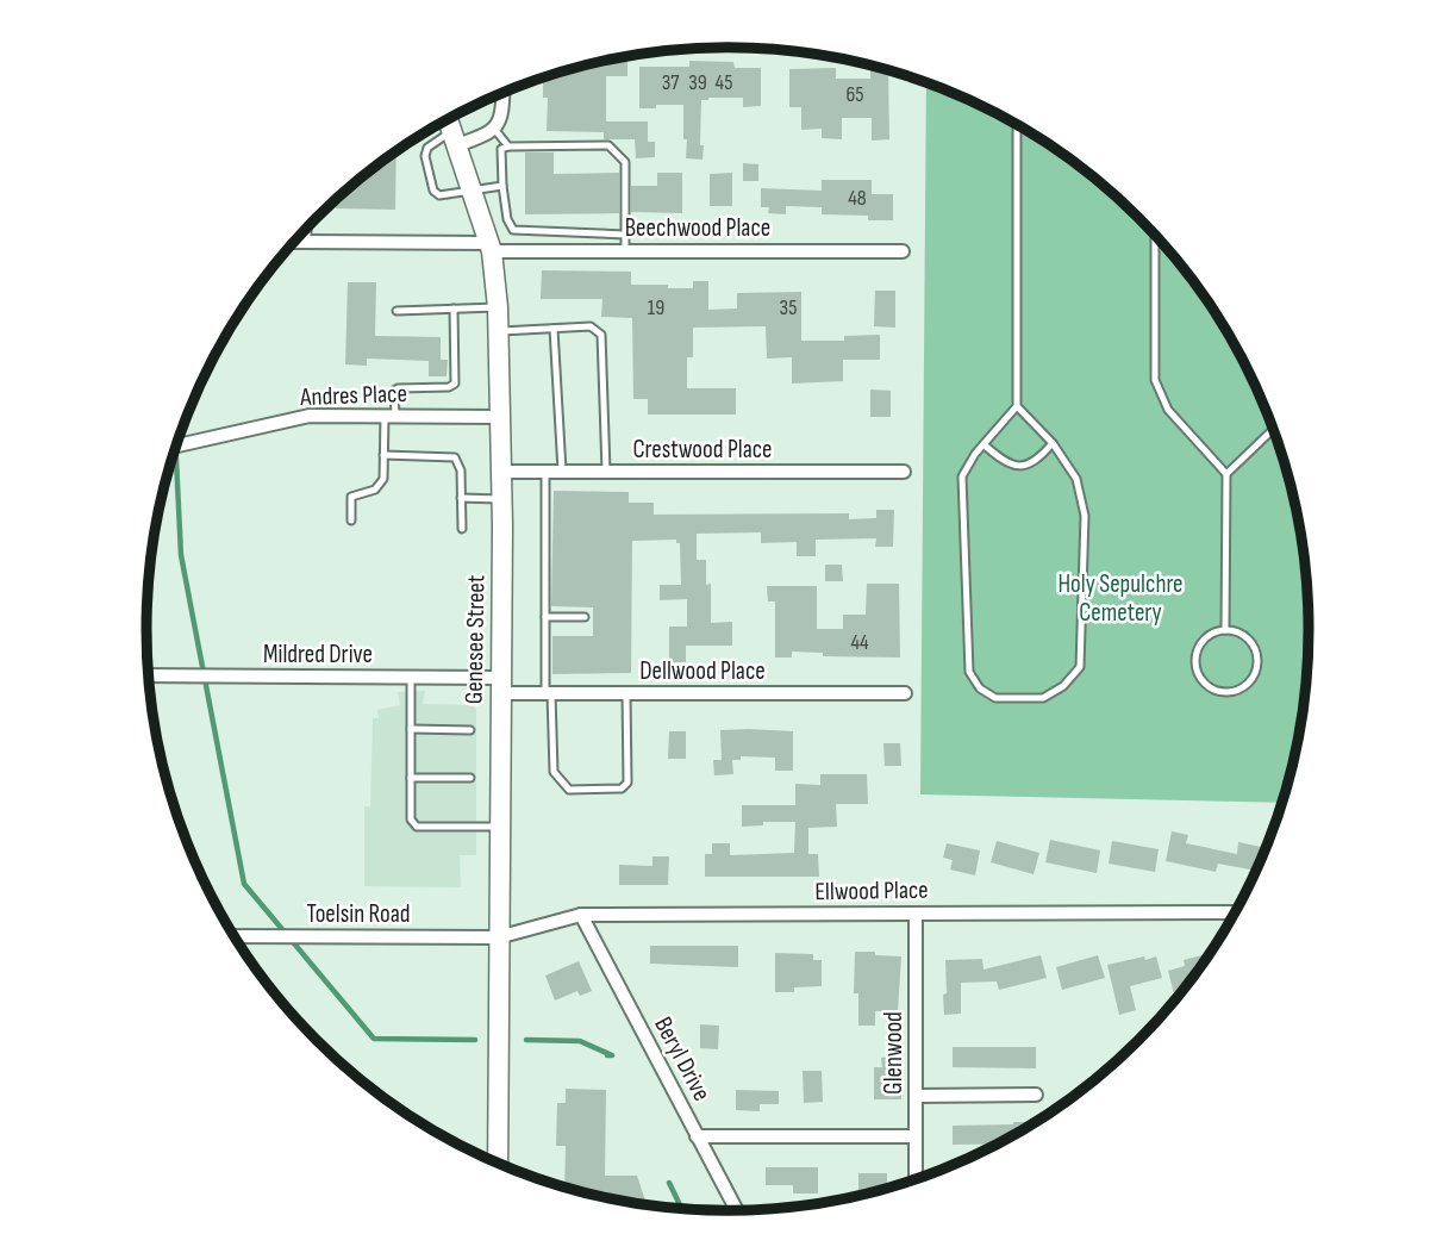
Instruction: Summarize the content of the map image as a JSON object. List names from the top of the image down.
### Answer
{
  "streets": {
    "main road": ["Genesee Street"],
    "street": [
      "Beechwood Place",
      "Andres Place",
      "Crestwood Place",
      "Mildred Drive",
      "Dellwood Place",
      "Ellwood Place",
      "Toelsin Road",
      "Glenwood",
      "Beryl Drive"
    ]
  },
  "crossings": [
    ["Beechwood Place", "Genesee Street"],
    ["Andres Place", "Genesee Street"],
    ["Crestwood Place", "Genesee Street"],
    ["Genesee Street", "Mildred Drive"],
    ["Genesee Street", "Dellwood Place"],
    ["Genesee Street", "Ellwood Place"],
    ["Genesee Street", "Toelsin Road"],
    ["Mildred Drive", "Dellwood Place"],
    ["Ellwood Place", "Toelsin Road"],
    ["Ellwood Place", "Glenwood"],
    ["Ellwood Place", "Beryl Drive"]
  ],
  "parks": ["Holy Sepulchre Cemetery"],
  "house_numbers": [
    "37",
    "39",
    "45",
    "65",
    "48",
    "19",
    "35",
    "44"
  ]
}
